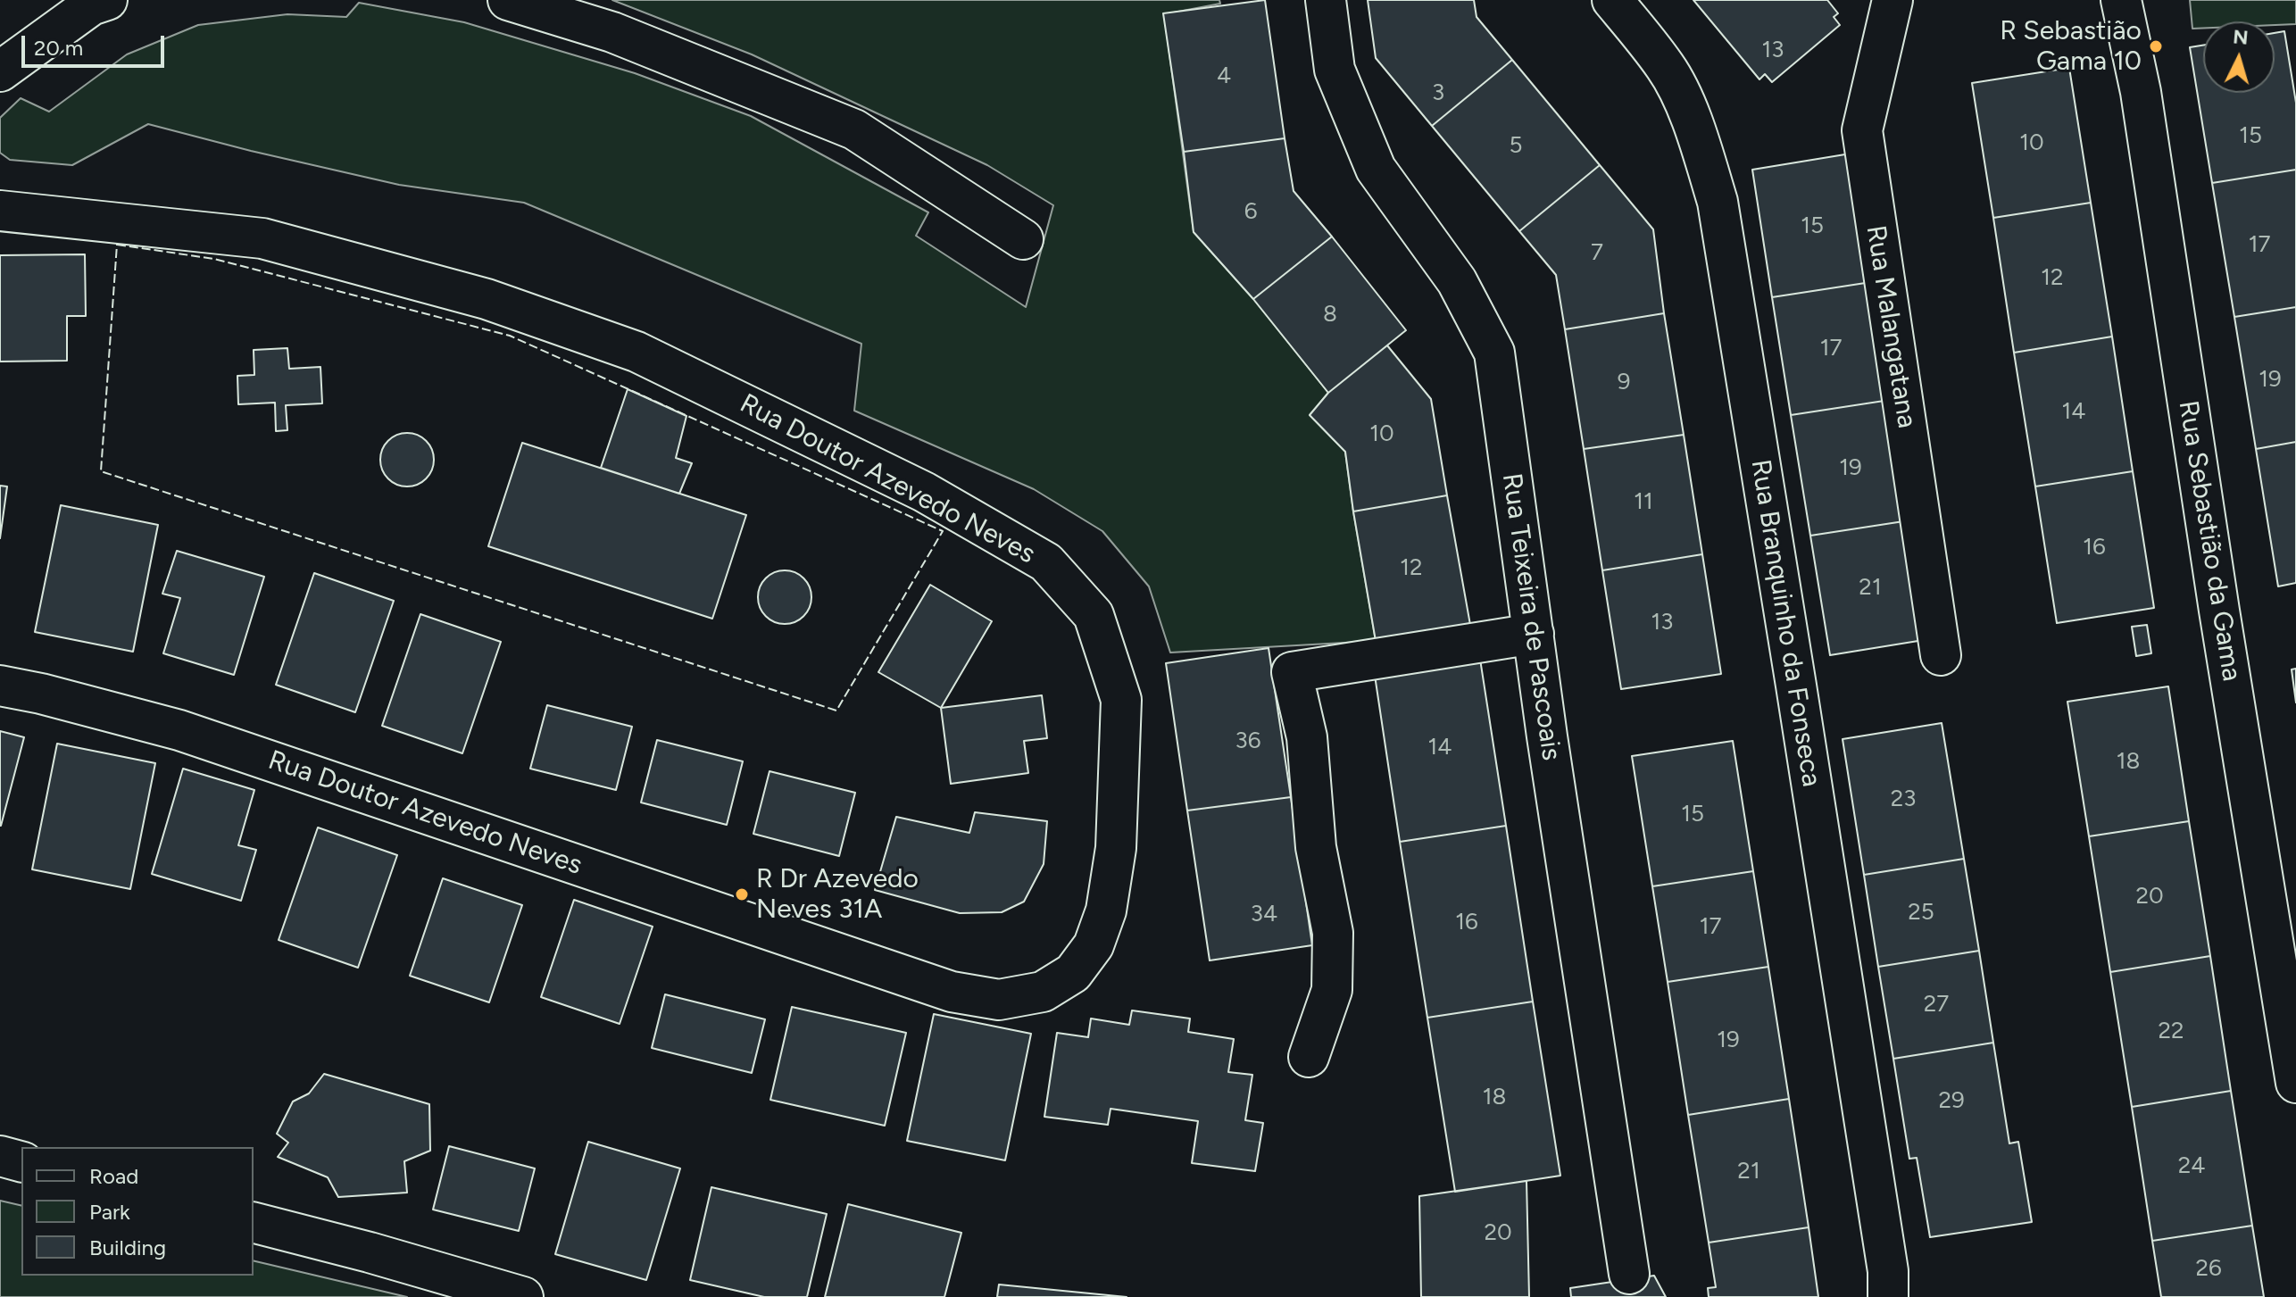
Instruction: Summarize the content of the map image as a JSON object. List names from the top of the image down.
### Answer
{
  "streets": {
    "street": [
      "Rua Malangatana",
      "Rua Doutor Azevedo Neves",
      "Rua Sebastião da Gama",
      "Rua Teixeira de Pascoais",
      "Rua Branquinho da Fonseca"
    ]
  },
  "places": ["R Sebastião Gama 10", "R Dr Azevedo Neves 31A"],
  "house_numbers": [
    "13",
    "4",
    "3",
    "15",
    "10",
    "5",
    "6",
    "15",
    "17",
    "7",
    "12",
    "8",
    "17",
    "19",
    "9",
    "14",
    "10",
    "19",
    "11",
    "16",
    "12",
    "21",
    "13",
    "36",
    "14",
    "18",
    "23",
    "15",
    "20",
    "25",
    "34",
    "16",
    "17",
    "27",
    "22",
    "19",
    "18",
    "29",
    "24",
    "21",
    "20",
    "26"
  ],
  "legend": ["Road", "Park", "Building"],
  "scale_bar": "20 m",
  "north": "top"
}
